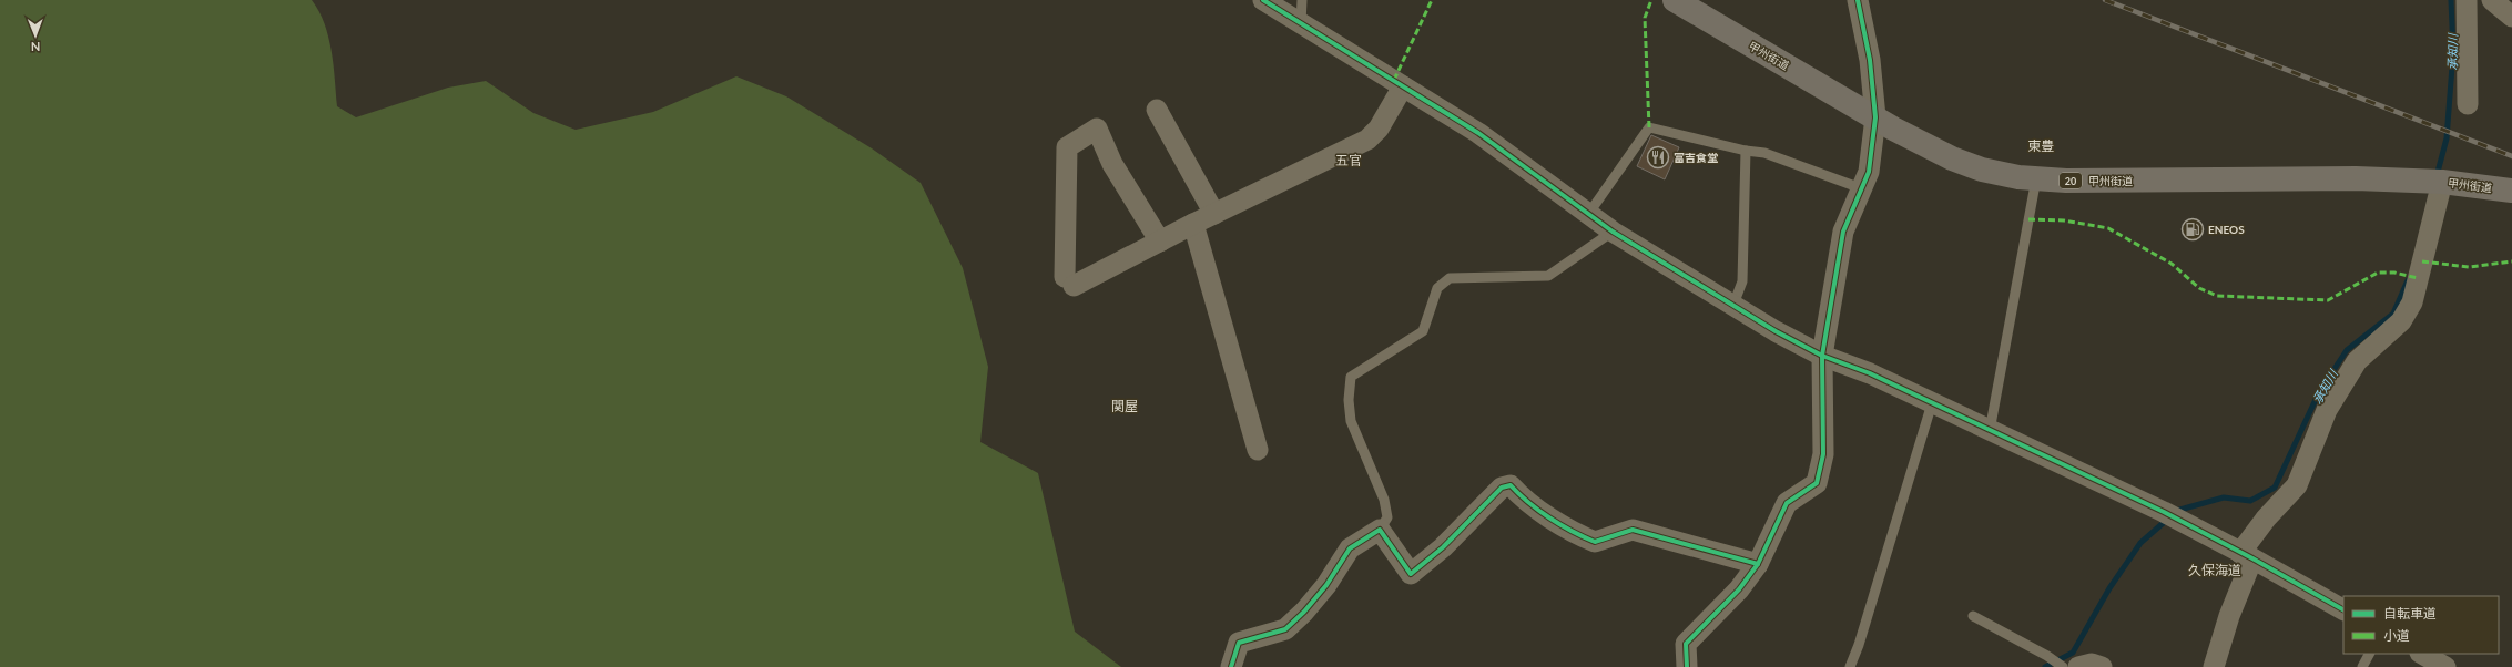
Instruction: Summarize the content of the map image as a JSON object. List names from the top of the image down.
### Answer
{
  "streets": {
    "highway": ["甲州街道", "20"]
  },
  "districts": [
    "東豊",
    "五官",
    "関屋",
    "久保海道"
  ],
  "water": ["承知川"],
  "places": {
    "restaurant": ["富吉食堂"],
    "fuel station": ["ENEOS"]
  },
  "legend": ["自転車道", "小道"],
  "north": "bottom"
}
